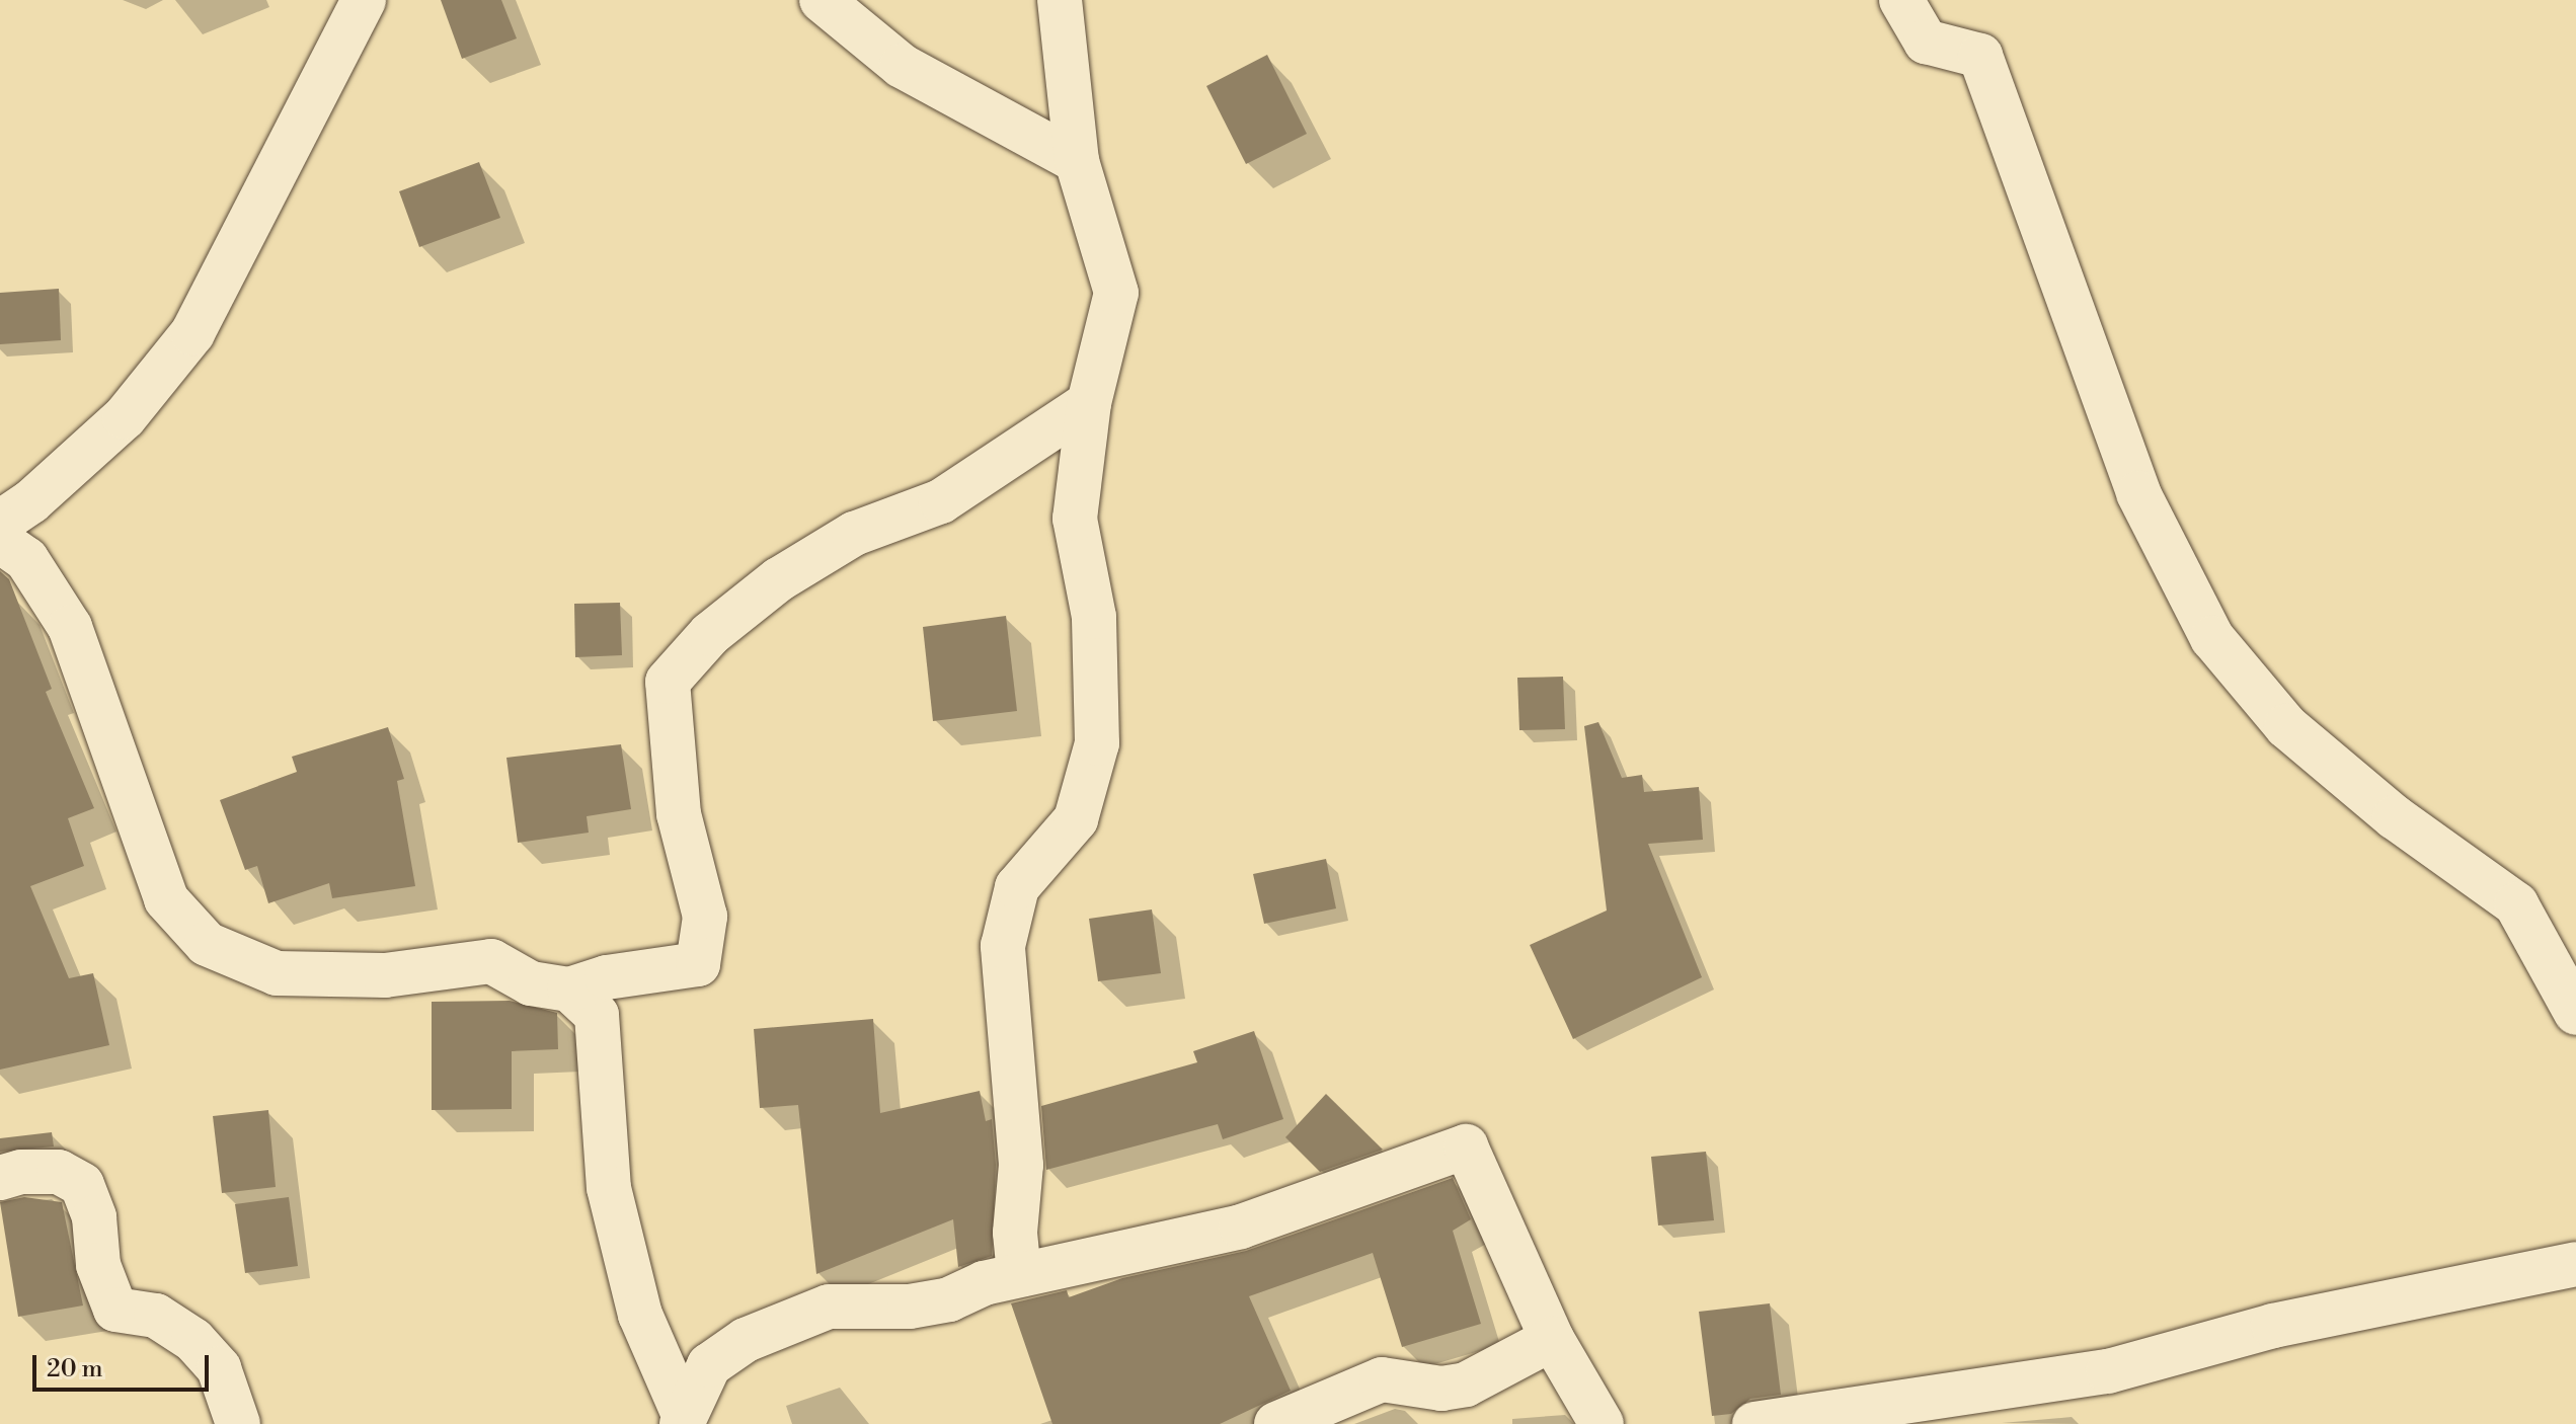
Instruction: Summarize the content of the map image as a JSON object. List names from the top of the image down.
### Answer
{
  "scale_bar": "20 m"
}
